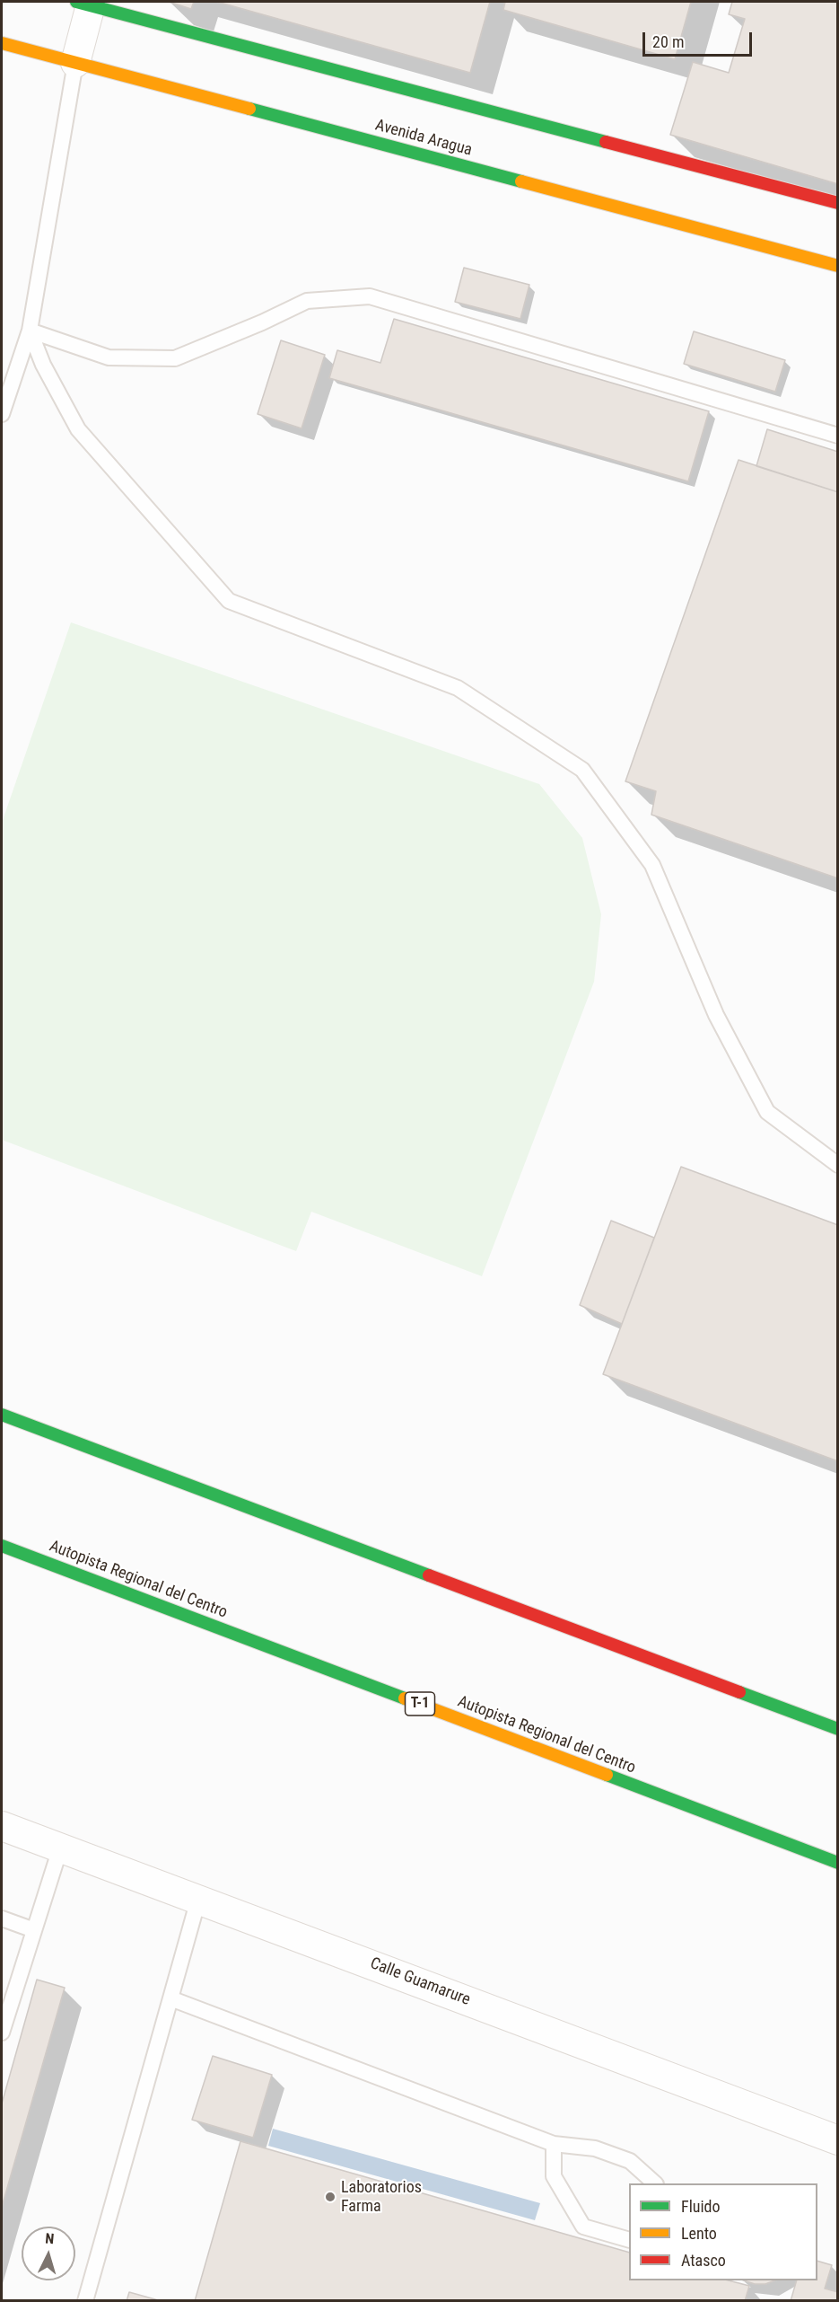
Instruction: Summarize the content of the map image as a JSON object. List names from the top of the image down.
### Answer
{
  "streets": {
    "main road": ["Avenida Aragua", "Autopista Regional del Centro", "T-1"],
    "street": ["Calle Guamarure"]
  },
  "places": ["Laboratorios Farma"],
  "legend": ["Fluido", "Lento", "Atasco"],
  "scale_bar": "20 m",
  "north": "top"
}
